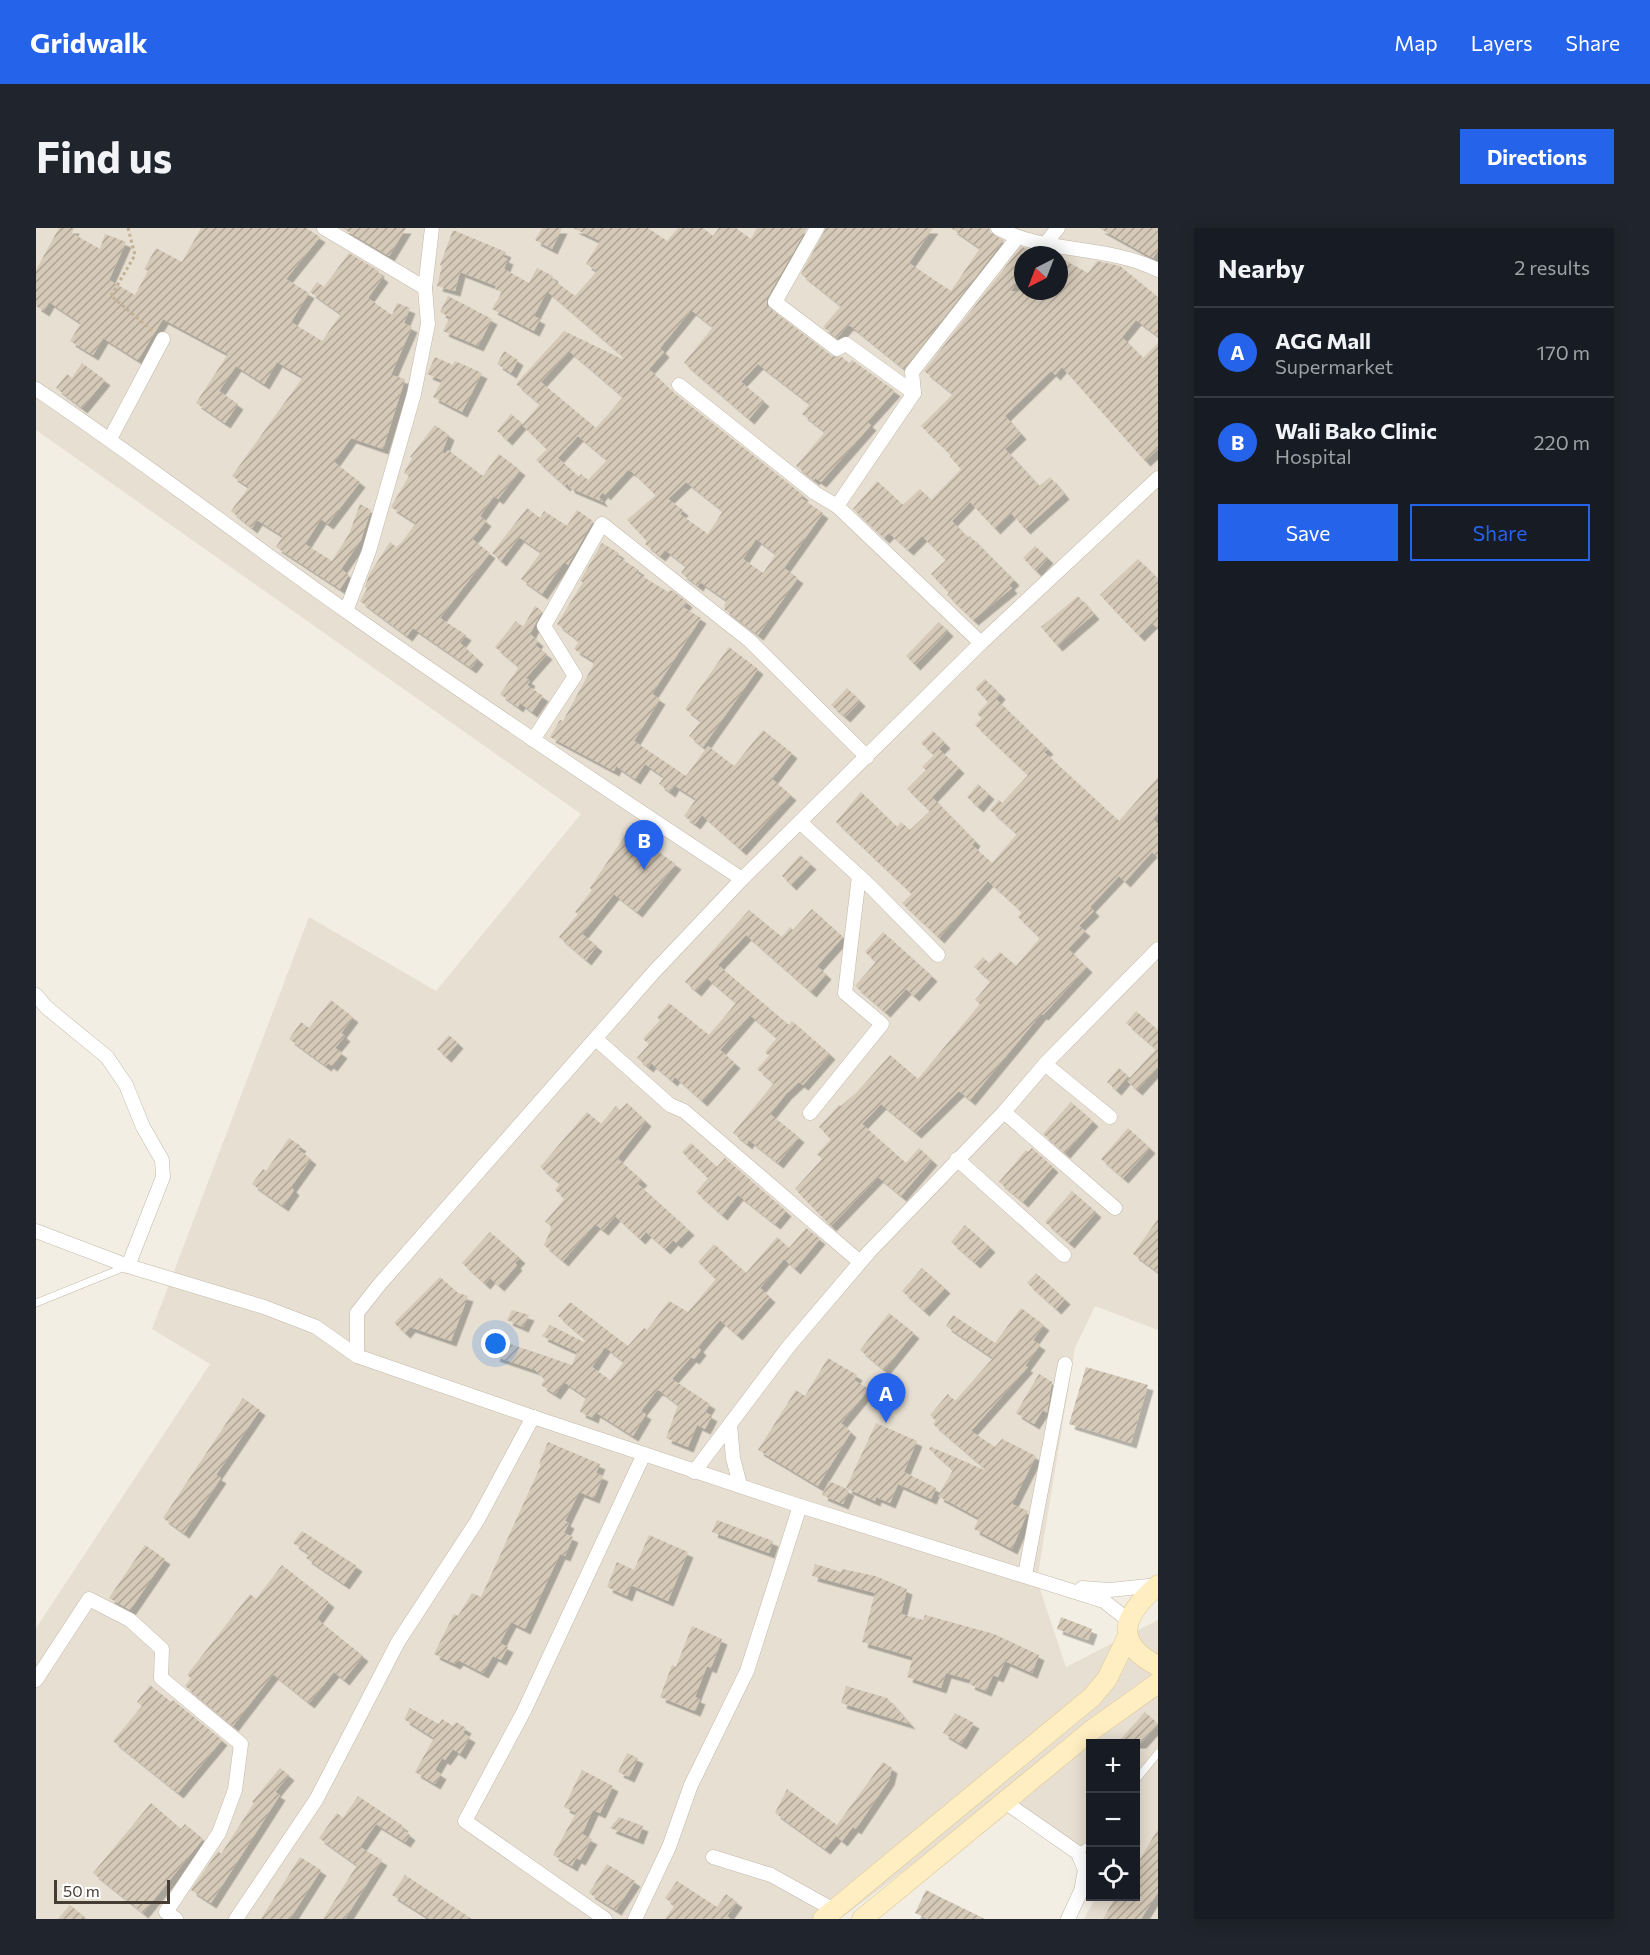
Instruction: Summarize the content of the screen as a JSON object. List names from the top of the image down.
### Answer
{
  "scale_bar": "50 m",
  "north": "bottom left",
  "page": {
    "header": "Gridwalk",
    "nav": ["Map", "Layers", "Share"],
    "buttons": [
      "Directions",
      ["Save", "Share"]
    ],
    "title": "Find us",
    "heading": ["Nearby", "2 results"],
    "list": [
      {
        "mark": "A",
        "name": "AGG Mall",
        "note": "Supermarket",
        "value": "170 m"
      },
      {
        "mark": "B",
        "name": "Wali Bako Clinic",
        "note": "Hospital",
        "value": "220 m"
      }
    ],
    "pins": ["B", "A"],
    "map_buttons": ["+", "−"],
    "scale": "50 m"
  }
}
